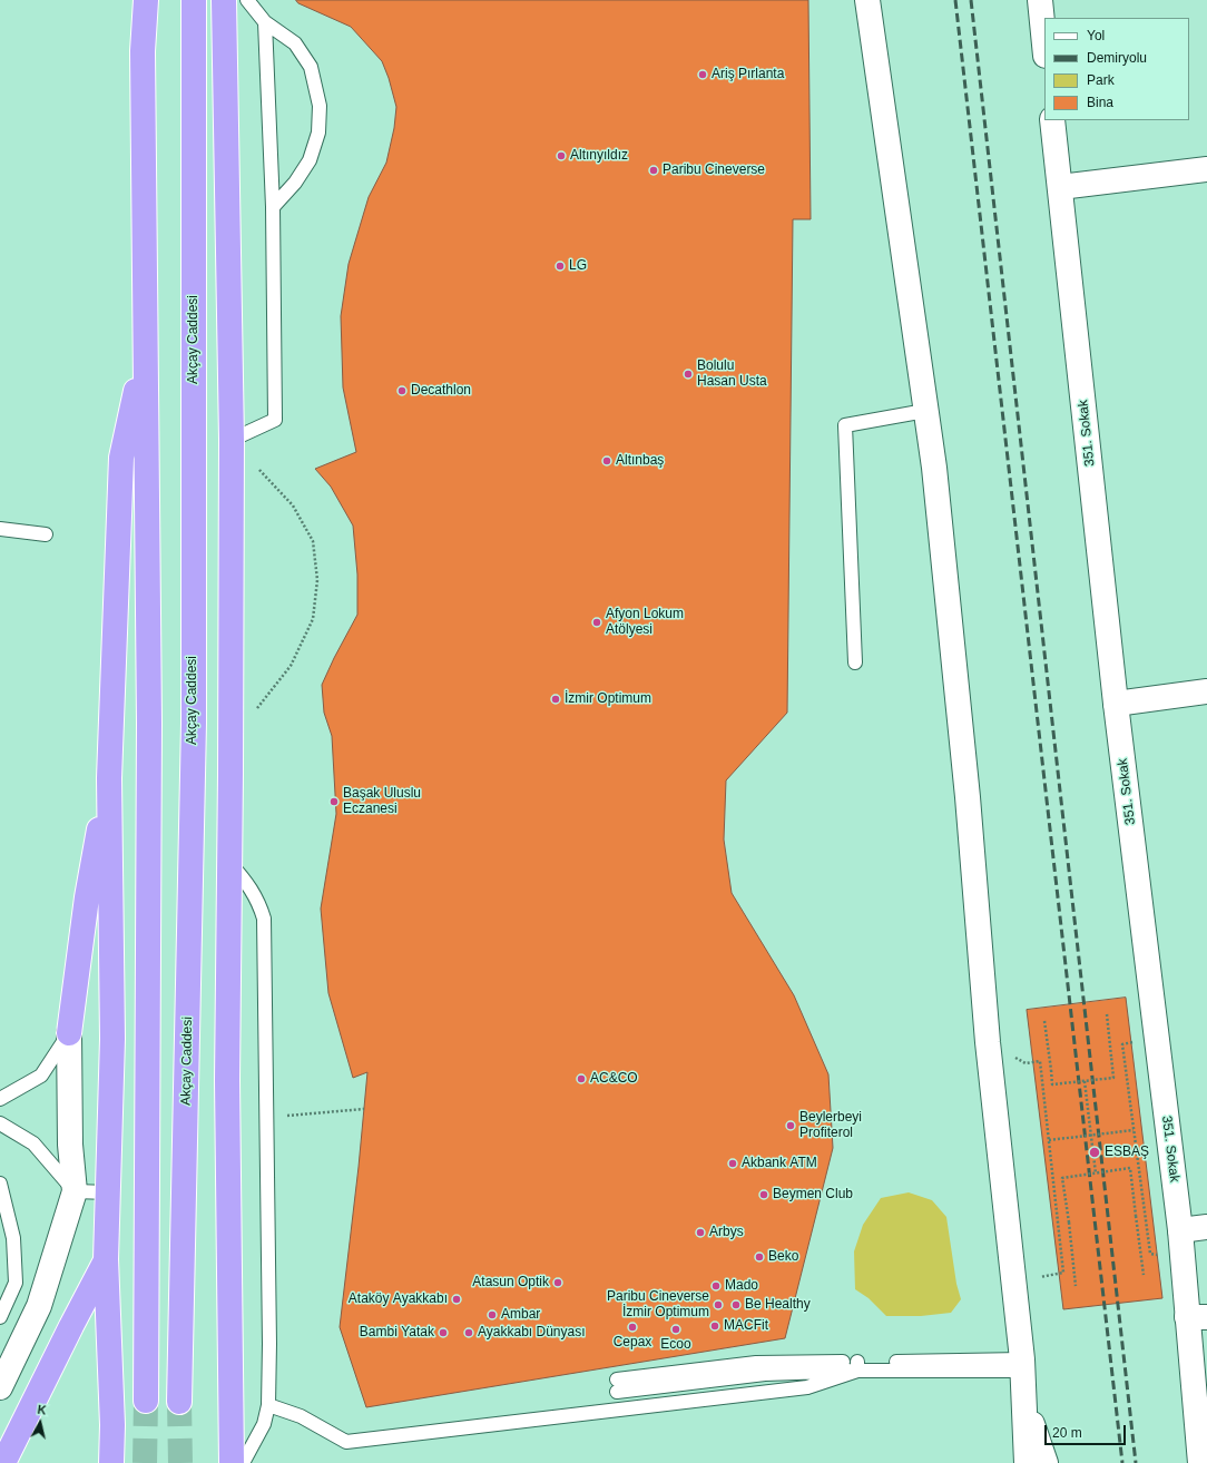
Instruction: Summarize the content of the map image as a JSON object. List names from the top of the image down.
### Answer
{
  "streets": {
    "highway": ["Akçay Caddesi"],
    "street": ["351. Sokak"]
  },
  "places": [
    "Ariş Pırlanta",
    "Altınyıldız",
    "Paribu Cineverse",
    "LG",
    "Bolulu Hasan Usta",
    "Decathlon",
    "Altınbaş",
    "Afyon Lokum Atölyesi",
    "İzmir Optimum",
    "Başak Uluslu Eczanesi",
    "AC&CO",
    "Beylerbeyi Profiterol",
    "ESBAŞ",
    "Akbank ATM",
    "Beymen Club",
    "Arbys",
    "Beko",
    "Atasun Optik",
    "Mado",
    "Ataköy Ayakkabı",
    "Paribu Cineverse İzmir Optimum",
    "Be Healthy",
    "Ambar",
    "MACFit",
    "Cepax",
    "Ecoo",
    "Bambi Yatak",
    "Ayakkabı Dünyası"
  ],
  "legend": [
    "Yol",
    "Demiryolu",
    "Park",
    "Bina"
  ],
  "scale_bar": "20 m",
  "north": "top"
}
